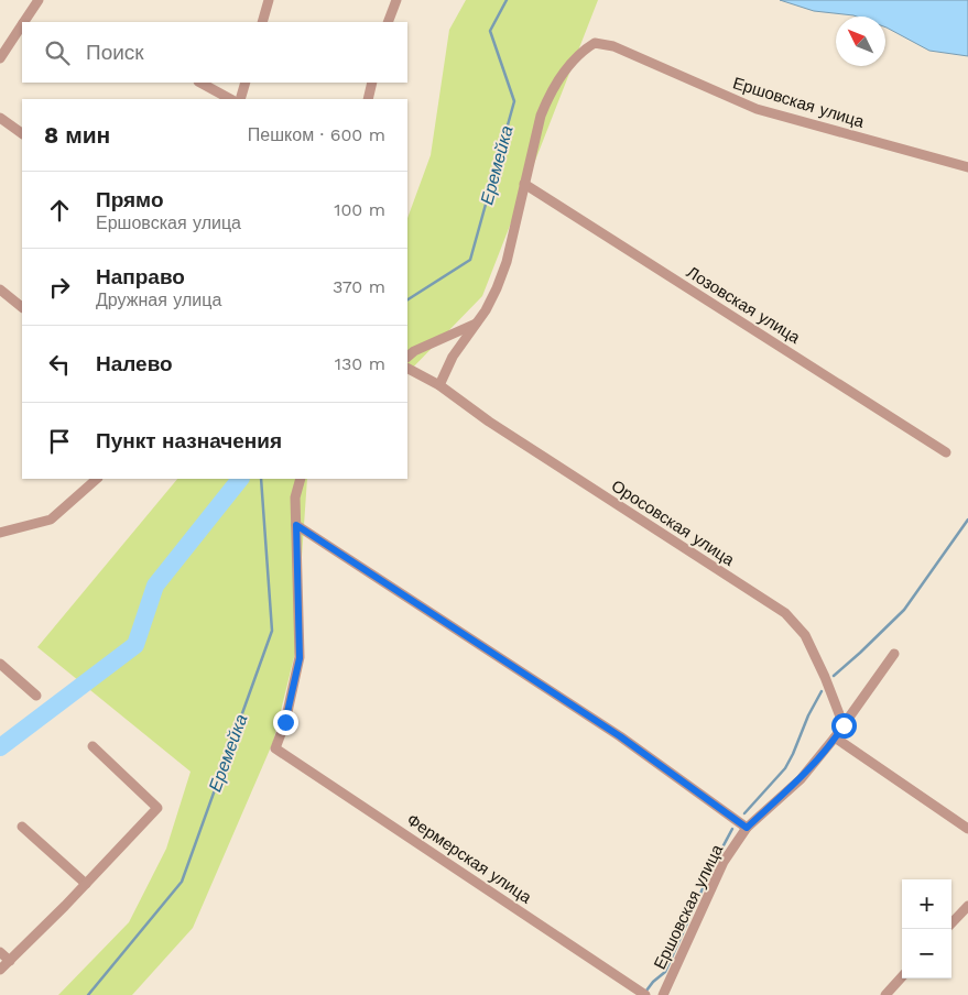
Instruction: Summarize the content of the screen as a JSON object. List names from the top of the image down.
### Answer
{
  "streets": {
    "street": [
      "Ершовская улица",
      "Лозовская улица",
      "Оросовская улица",
      "Фермерская улица"
    ]
  },
  "crossings": [
    ["Ершовская улица", "Лозовская улица"],
    ["Ершовская улица", "Оросовская улица"]
  ],
  "water": ["Еремейка"],
  "north": "top left",
  "page": {
    "search": "Поиск",
    "heading": ["8 мин", "Пешком · 600 m"],
    "list": [
      ["Прямо", "Ершовская улица", "100 m"],
      ["Направо", "Дружная улица", "370 m"],
      ["Налево", "130 m"],
      "Пункт назначения"
    ],
    "map_buttons": ["+", "−"]
  }
}
